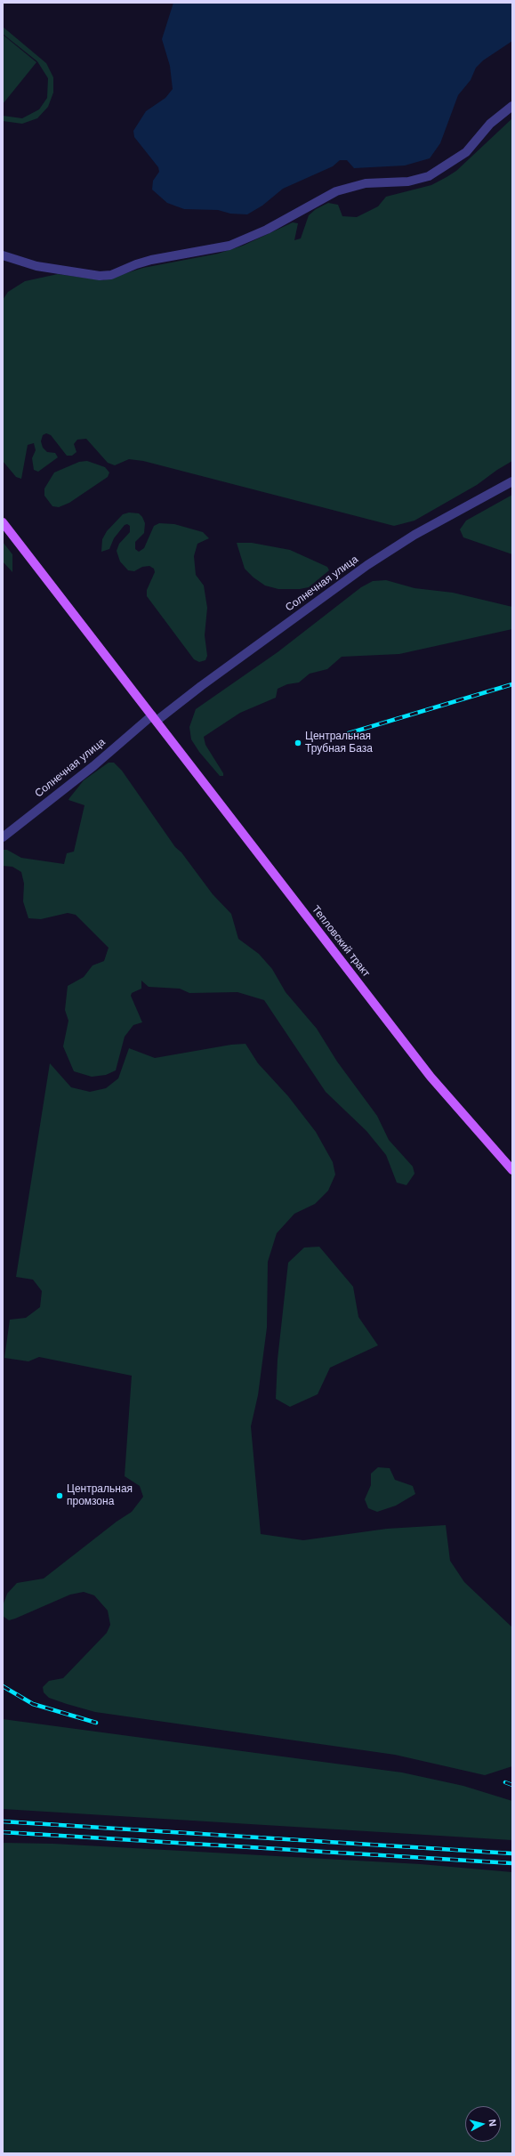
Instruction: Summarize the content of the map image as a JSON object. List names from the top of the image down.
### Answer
{
  "streets": {
    "main road": ["Тепловский тракт"],
    "street": ["Солнечная улица"]
  },
  "crossings": [
    ["Солнечная улица", "Тепловский тракт"]
  ],
  "places": ["Центральная Трубная База", "Центральная промзона"],
  "north": "right"
}
